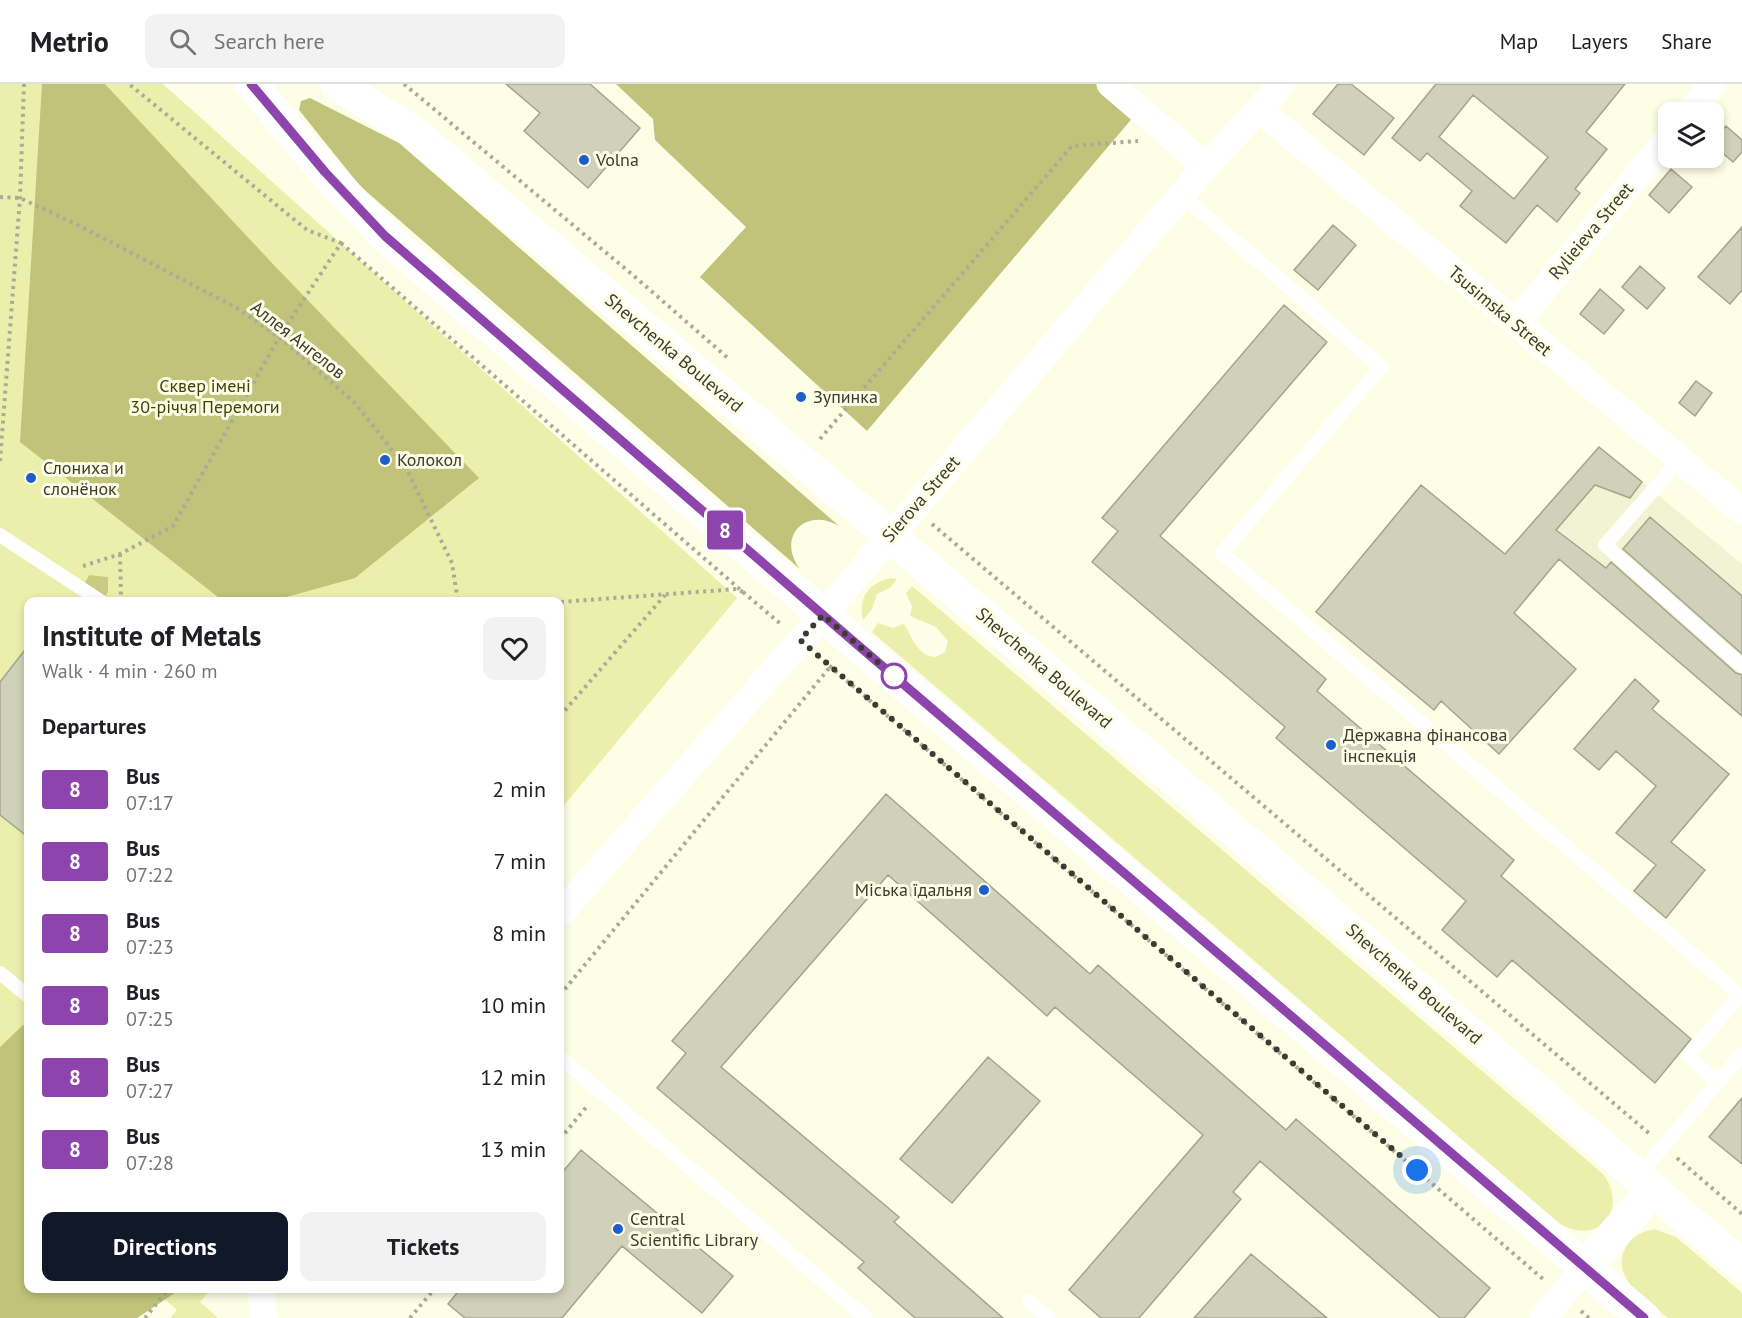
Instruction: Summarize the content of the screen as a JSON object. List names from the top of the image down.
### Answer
{
  "streets": {
    "main road": ["Shevchenka Boulevard"],
    "street": ["Rylieieva Street", "Tsusimska Street", "Sierova Street"],
    "path": ["Аллея Ангелов"]
  },
  "crossings": [
    ["Rylieieva Street", "Tsusimska Street"],
    ["Tsusimska Street", "Sierova Street"],
    ["Shevchenka Boulevard", "Sierova Street"]
  ],
  "parks": ["Сквер імені 30-річчя Перемоги"],
  "places": [
    "Volna",
    "Зупинка",
    "Колокол",
    "Слониха и слонёнок",
    "Державна фінансова інспекція",
    "Міська їдальня",
    "Central Scientific Library"
  ],
  "lines": ["bus line 8"],
  "page": {
    "header": "Metrio",
    "search": "Search here",
    "nav": ["Map", "Layers", "Share"],
    "on_map": "8",
    "heading": [
      ["Institute of Metals", "Walk · 4 min · 260 m"],
      "Departures"
    ],
    "list": [
      {
        "mark": "8",
        "name": "Bus",
        "note": "07:17",
        "value": "2 min"
      },
      {
        "mark": "8",
        "name": "Bus",
        "note": "07:22",
        "value": "7 min"
      },
      {
        "mark": "8",
        "name": "Bus",
        "note": "07:23",
        "value": "8 min"
      },
      {
        "mark": "8",
        "name": "Bus",
        "note": "07:25",
        "value": "10 min"
      },
      {
        "mark": "8",
        "name": "Bus",
        "note": "07:27",
        "value": "12 min"
      },
      {
        "mark": "8",
        "name": "Bus",
        "note": "07:28",
        "value": "13 min"
      }
    ],
    "buttons": ["Directions", "Tickets"]
  }
}
